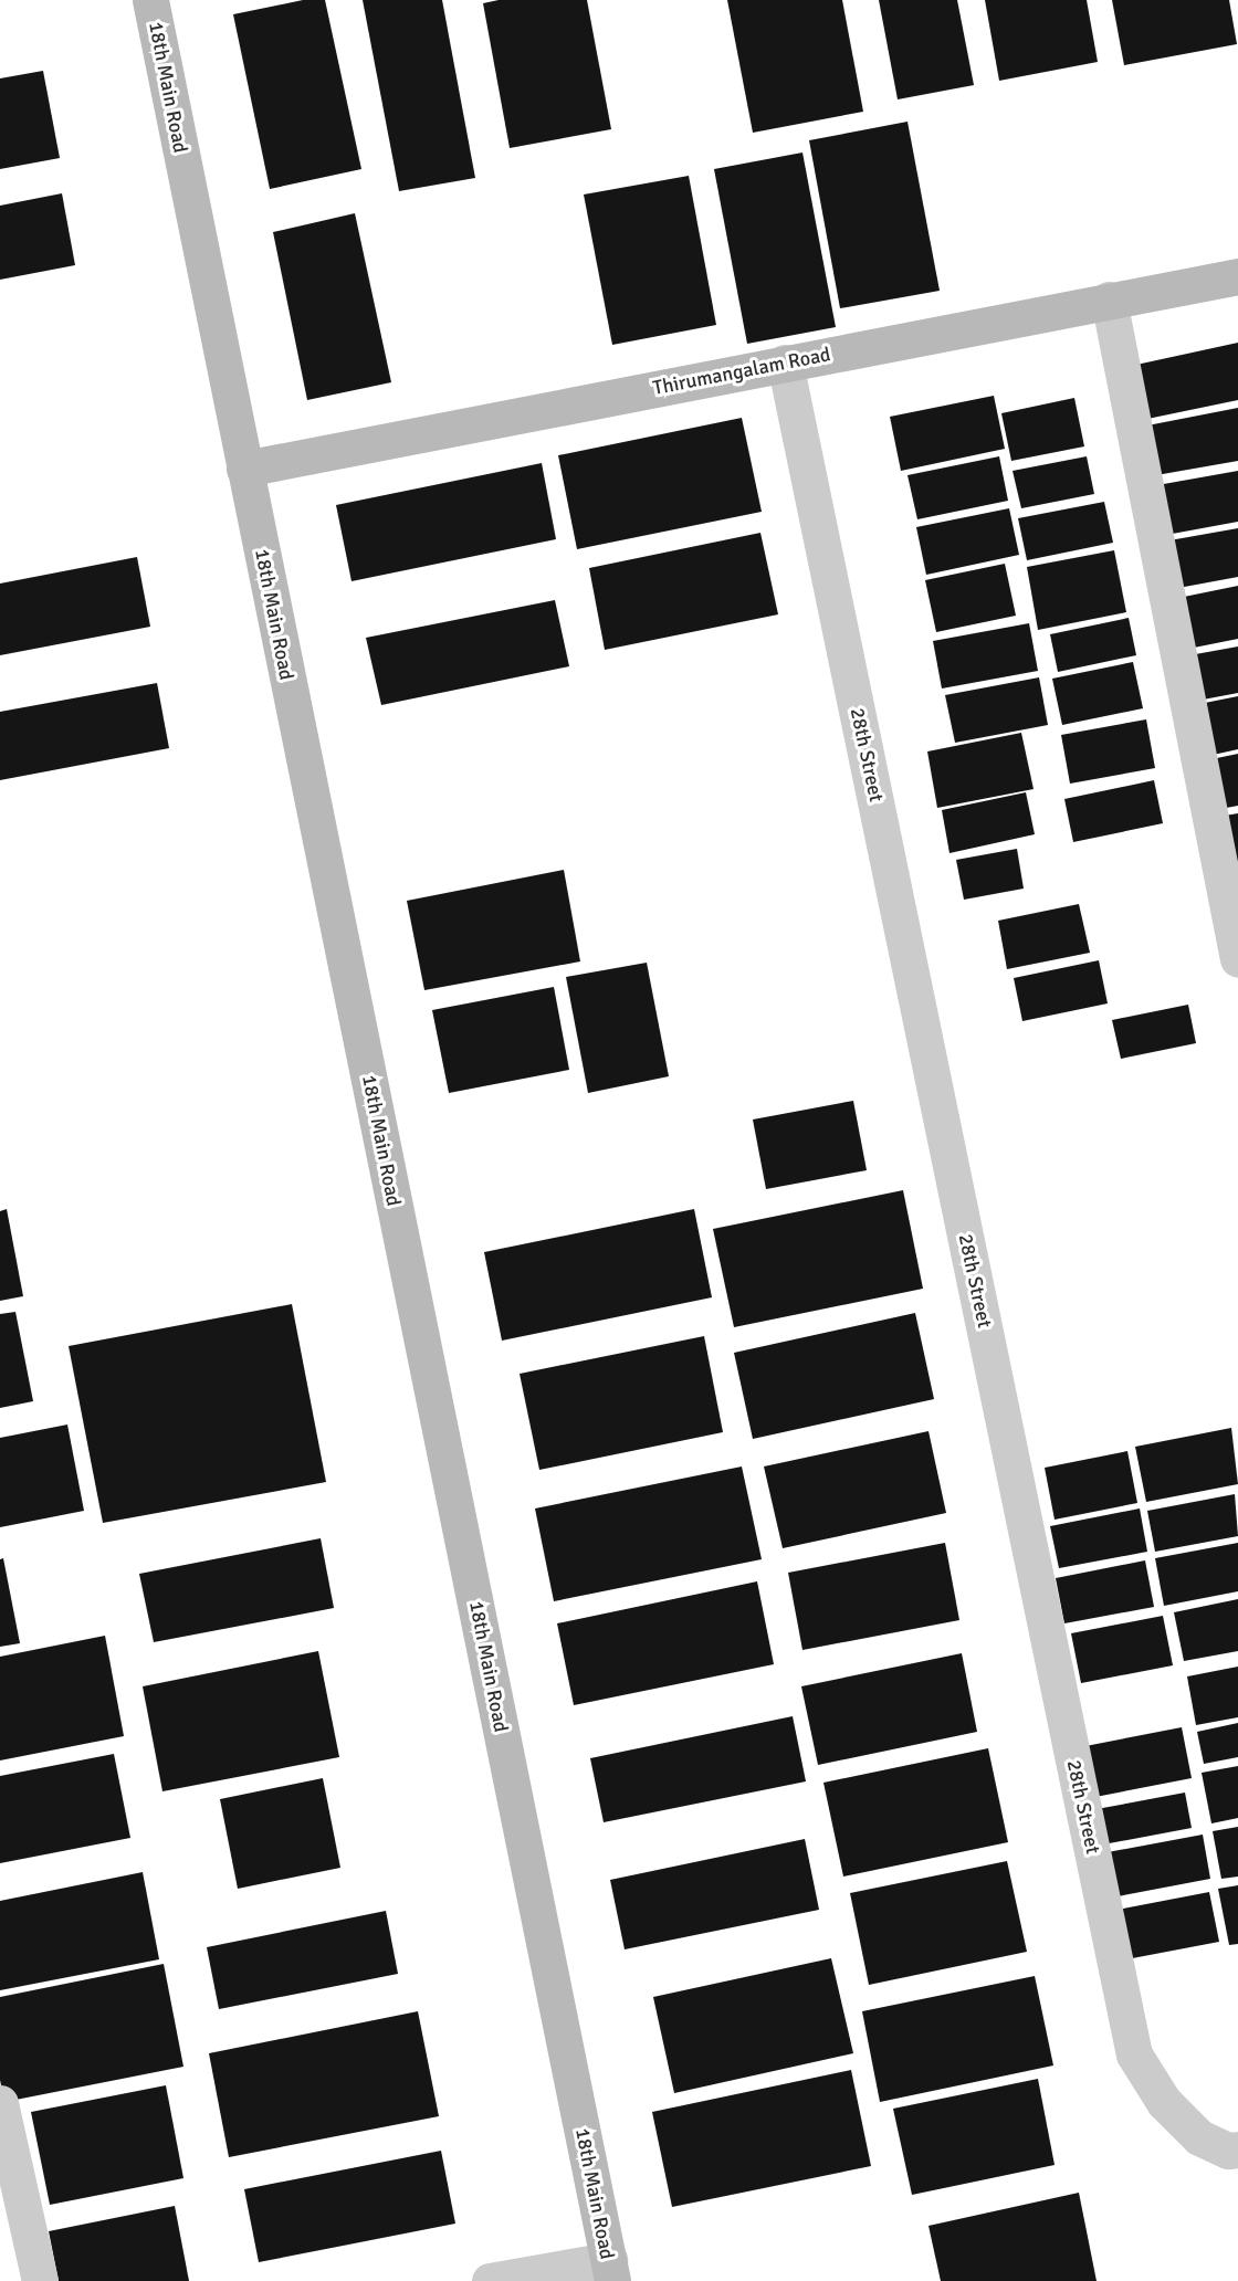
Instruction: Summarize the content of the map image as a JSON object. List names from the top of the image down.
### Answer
{
  "streets": {
    "street": ["18th Main Road", "Thirumangalam Road", "28th Street"]
  },
  "crossings": [
    ["18th Main Road", "Thirumangalam Road"],
    ["Thirumangalam Road", "28th Street"]
  ]
}
